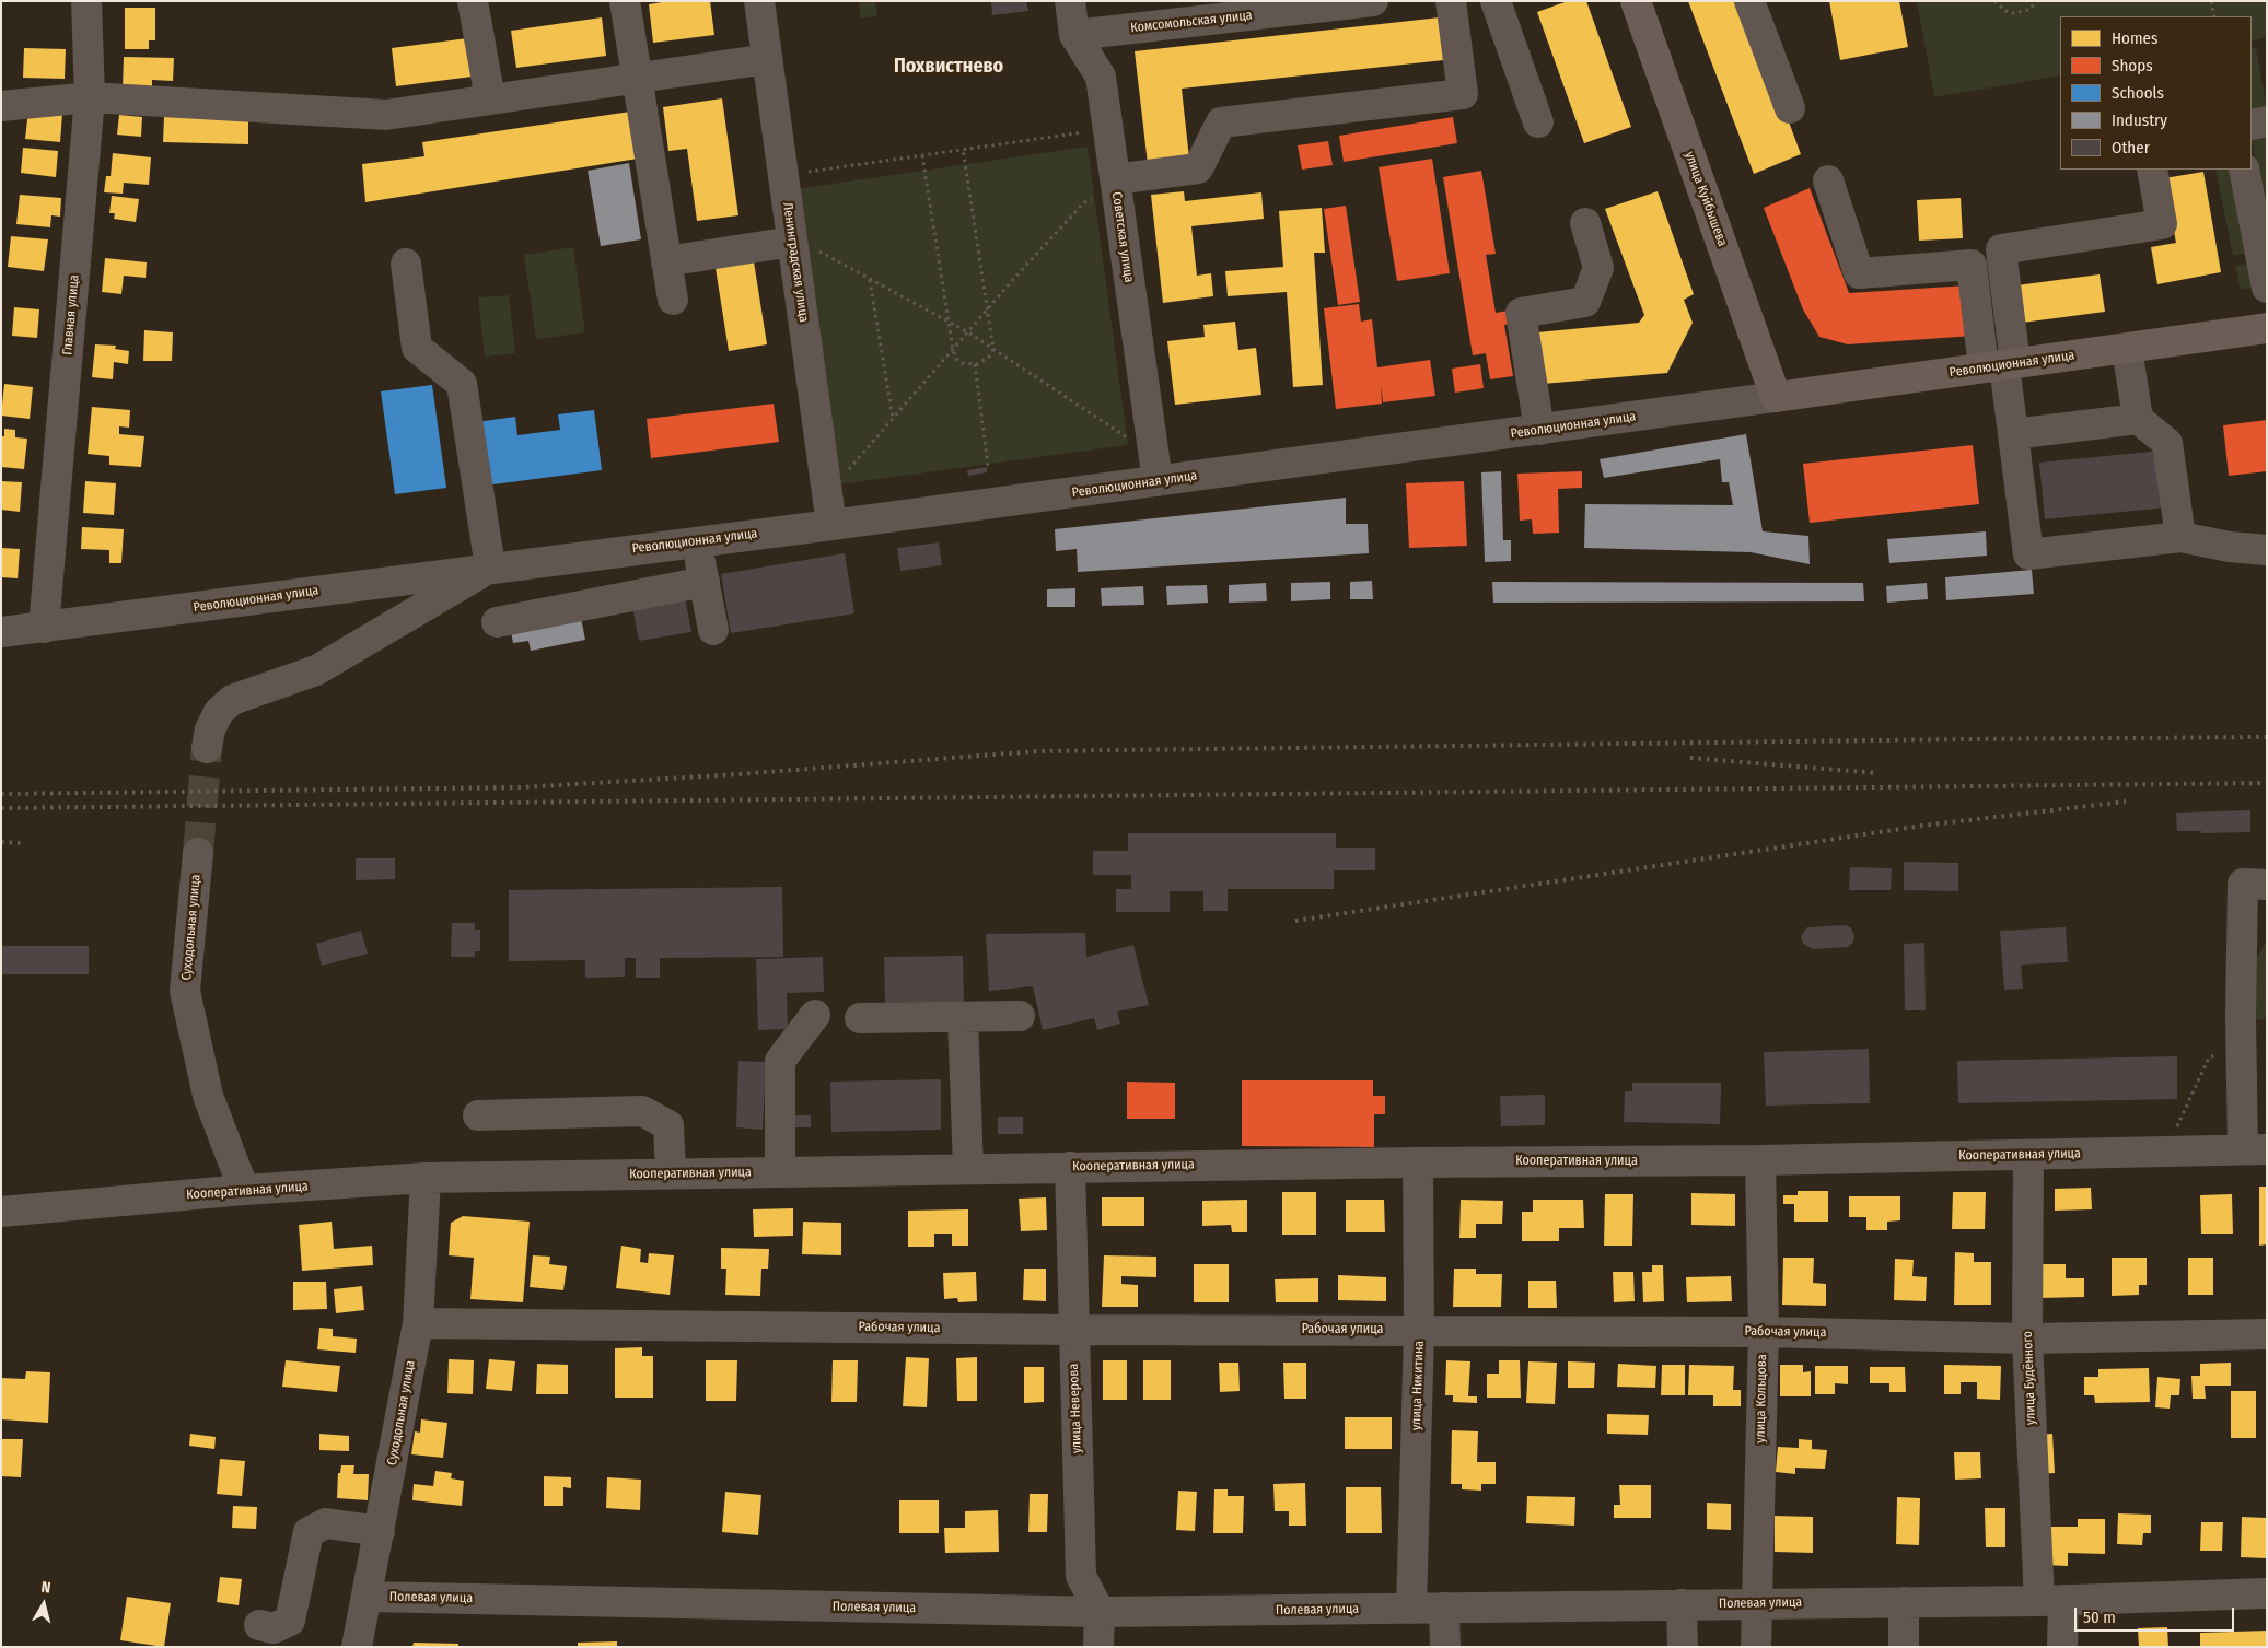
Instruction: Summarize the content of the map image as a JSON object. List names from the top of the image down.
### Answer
{
  "streets": {
    "main road": ["улица Куйбышева", "Революционная улица"],
    "street": [
      "Комсомольская улица",
      "Советская улица",
      "Ленинградская улица",
      "Главная улица",
      "Суходольная улица",
      "Кооперативная улица",
      "Рабочая улица",
      "улица Будённого",
      "улица Никитина",
      "улица Кольцова",
      "улица Неверова",
      "Полевая улица"
    ]
  },
  "crossings": [
    ["Комсомольская улица", "Советская улица"],
    ["улица Куйбышева", "Революционная улица"],
    ["Советская улица", "Революционная улица"],
    ["Ленинградская улица", "Революционная улица"],
    ["Главная улица", "Революционная улица"],
    ["Суходольная улица", "Кооперативная улица"],
    ["Суходольная улица", "Рабочая улица"],
    ["Суходольная улица", "Полевая улица"],
    ["Кооперативная улица", "улица Будённого"],
    ["Кооперативная улица", "улица Никитина"],
    ["Кооперативная улица", "улица Кольцова"],
    ["Кооперативная улица", "улица Неверова"],
    ["Рабочая улица", "улица Будённого"],
    ["Рабочая улица", "улица Никитина"],
    ["Рабочая улица", "улица Кольцова"],
    ["Рабочая улица", "улица Неверова"],
    ["улица Будённого", "Полевая улица"],
    ["улица Никитина", "Полевая улица"],
    ["улица Кольцова", "Полевая улица"],
    ["улица Неверова", "Полевая улица"]
  ],
  "districts": ["Похвистнево"],
  "legend": [
    "Homes",
    "Shops",
    "Schools",
    "Industry",
    "Other"
  ],
  "scale_bar": "50 m",
  "north": "top"
}
